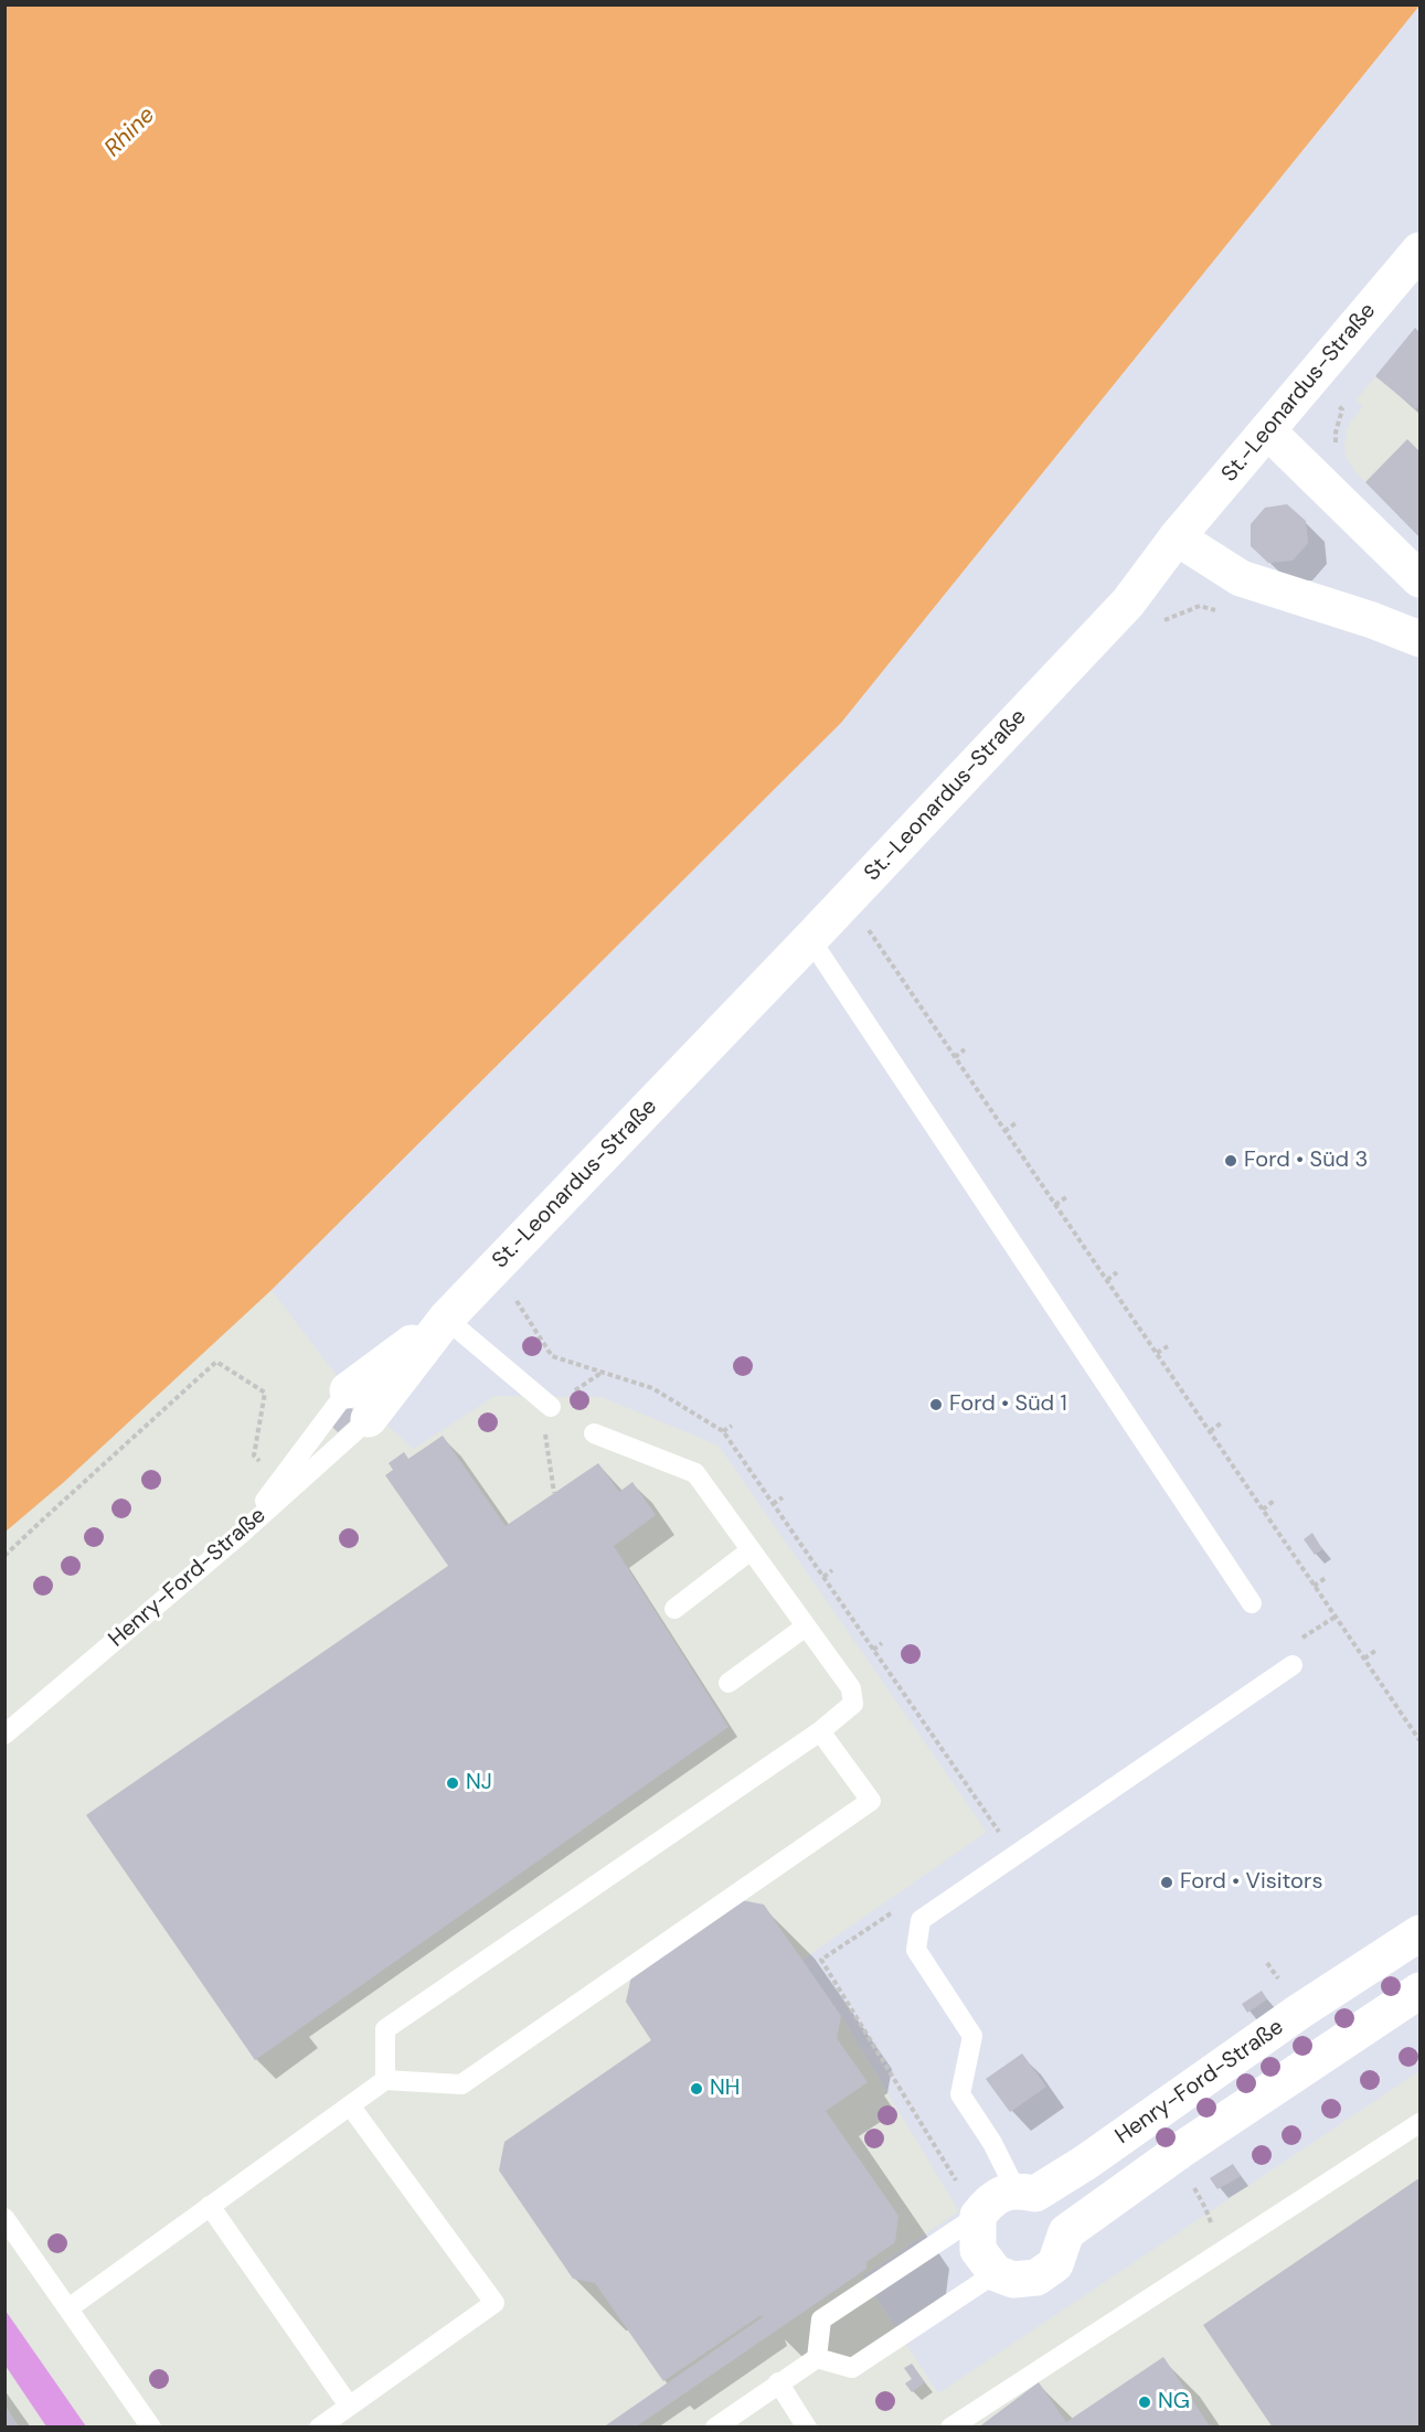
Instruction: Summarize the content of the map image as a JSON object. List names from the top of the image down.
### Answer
{
  "streets": {
    "street": ["St.-Leonardus-Straße", "Henry-Ford-Straße"]
  },
  "crossings": [
    ["St.-Leonardus-Straße", "Henry-Ford-Straße"]
  ],
  "water": ["Rhine"],
  "places": [
    "Ford • Süd 3",
    "Ford • Süd 1",
    "NJ",
    "Ford • Visitors",
    "NH",
    "NG"
  ]
}
